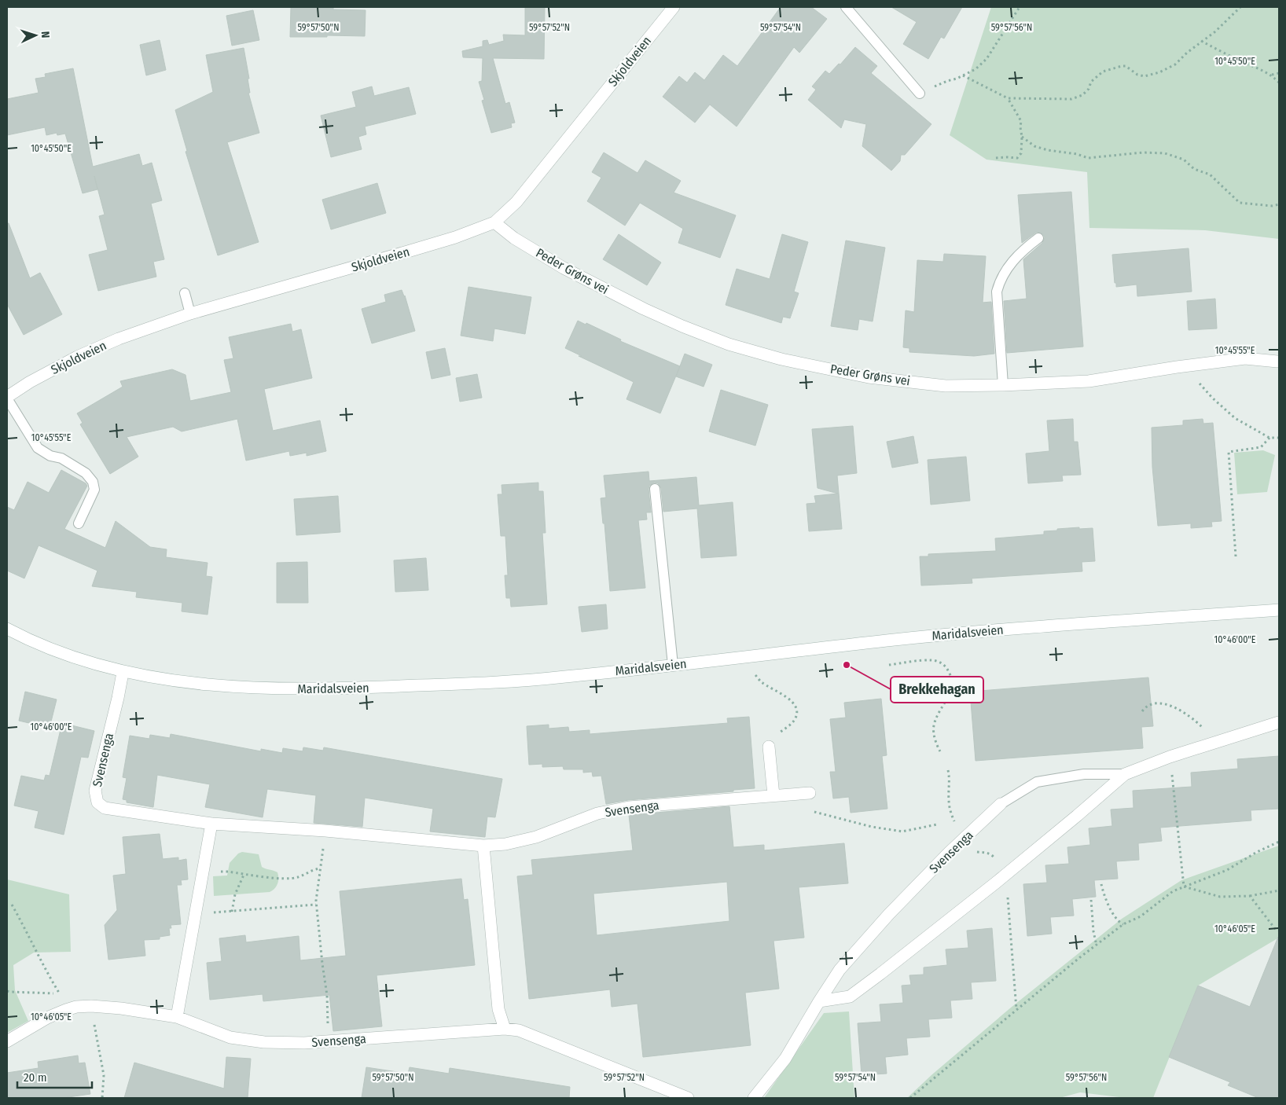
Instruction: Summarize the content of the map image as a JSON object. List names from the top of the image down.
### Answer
{
  "streets": {
    "street": [
      "Skjoldveien",
      "Peder Grøns vei",
      "Maridalsveien",
      "Svensenga"
    ]
  },
  "crossings": [
    ["Skjoldveien", "Peder Grøns vei"],
    ["Maridalsveien", "Svensenga"]
  ],
  "places": ["Brekkehagan"],
  "scale_bar": "20 m",
  "north": "right",
  "coordinates": [
    "59°57'50\"N",
    "59°57'52\"N",
    "59°57'54\"N",
    "59°57'56\"N",
    "10°45'50\"E",
    "10°45'55\"E",
    "10°46'00\"E",
    "10°46'05\"E"
  ]
}
